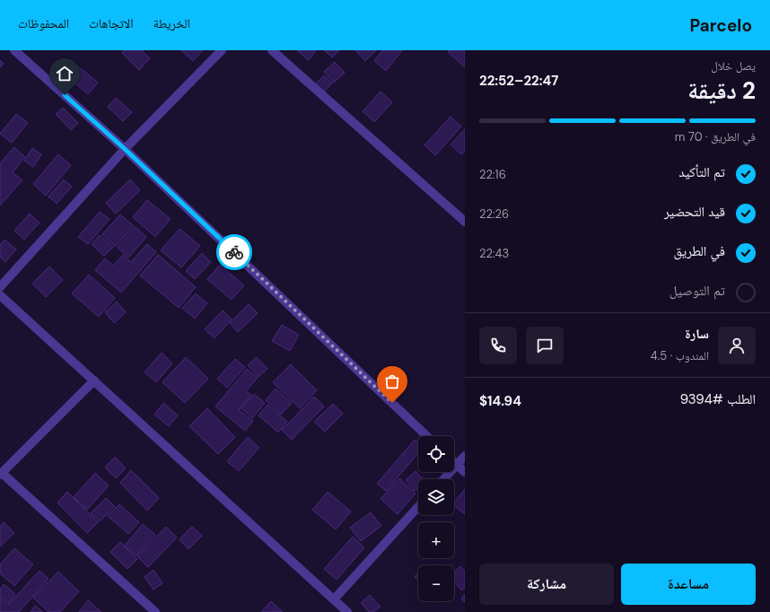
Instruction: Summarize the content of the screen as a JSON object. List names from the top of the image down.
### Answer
{
  "page": {
    "header": "Parcelo",
    "nav": ["الخريطة", "الاتجاهات", "المحفوظات"],
    "heading": ["2 دقيقة", "يصل خلال", "22:47–22:52"],
    "panel": [
      "سارة",
      "المندوب · 4.5",
      "الطلب #9394",
      "$14.94"
    ],
    "bar": "في الطريق · 70 m",
    "list": [
      ["تم التأكيد", "22:16"],
      ["قيد التحضير", "22:26"],
      ["في الطريق", "22:43"],
      "تم التوصيل"
    ],
    "map_buttons": ["+", "−"],
    "buttons": ["مساعدة", "مشاركة"]
  }
}
